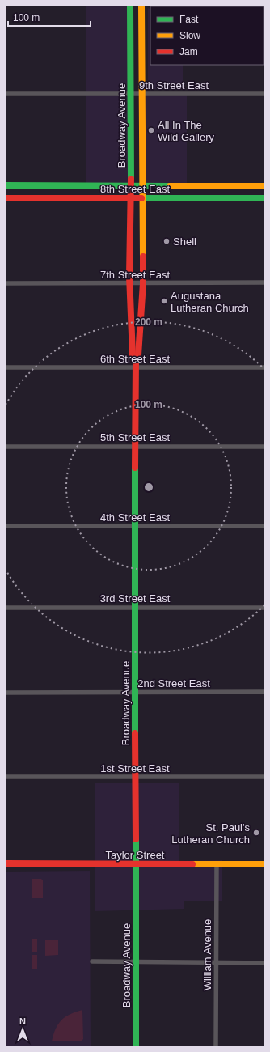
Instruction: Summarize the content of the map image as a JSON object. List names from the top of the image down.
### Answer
{
  "streets": {
    "main road": ["Broadway Avenue", "8th Street East", "Taylor Street"],
    "street": [
      "9th Street East",
      "7th Street East",
      "6th Street East",
      "5th Street East",
      "4th Street East",
      "3rd Street East",
      "2nd Street East",
      "1st Street East",
      "William Avenue"
    ]
  },
  "crossings": [
    ["9th Street East", "Broadway Avenue"],
    ["Broadway Avenue", "8th Street East"],
    ["Broadway Avenue", "7th Street East"],
    ["Broadway Avenue", "6th Street East"],
    ["Broadway Avenue", "5th Street East"],
    ["Broadway Avenue", "4th Street East"],
    ["Broadway Avenue", "3rd Street East"],
    ["Broadway Avenue", "2nd Street East"],
    ["Broadway Avenue", "1st Street East"],
    ["Broadway Avenue", "Taylor Street"],
    ["Taylor Street", "William Avenue"]
  ],
  "places": [
    "All In The Wild Gallery",
    "Shell",
    "Augustana Lutheran Church",
    "St. Paul's Lutheran Church"
  ],
  "legend": ["Fast", "Slow", "Jam"],
  "scale_bar": "100 m",
  "north": "top",
  "rings": ["200 m", "100 m"]
}
